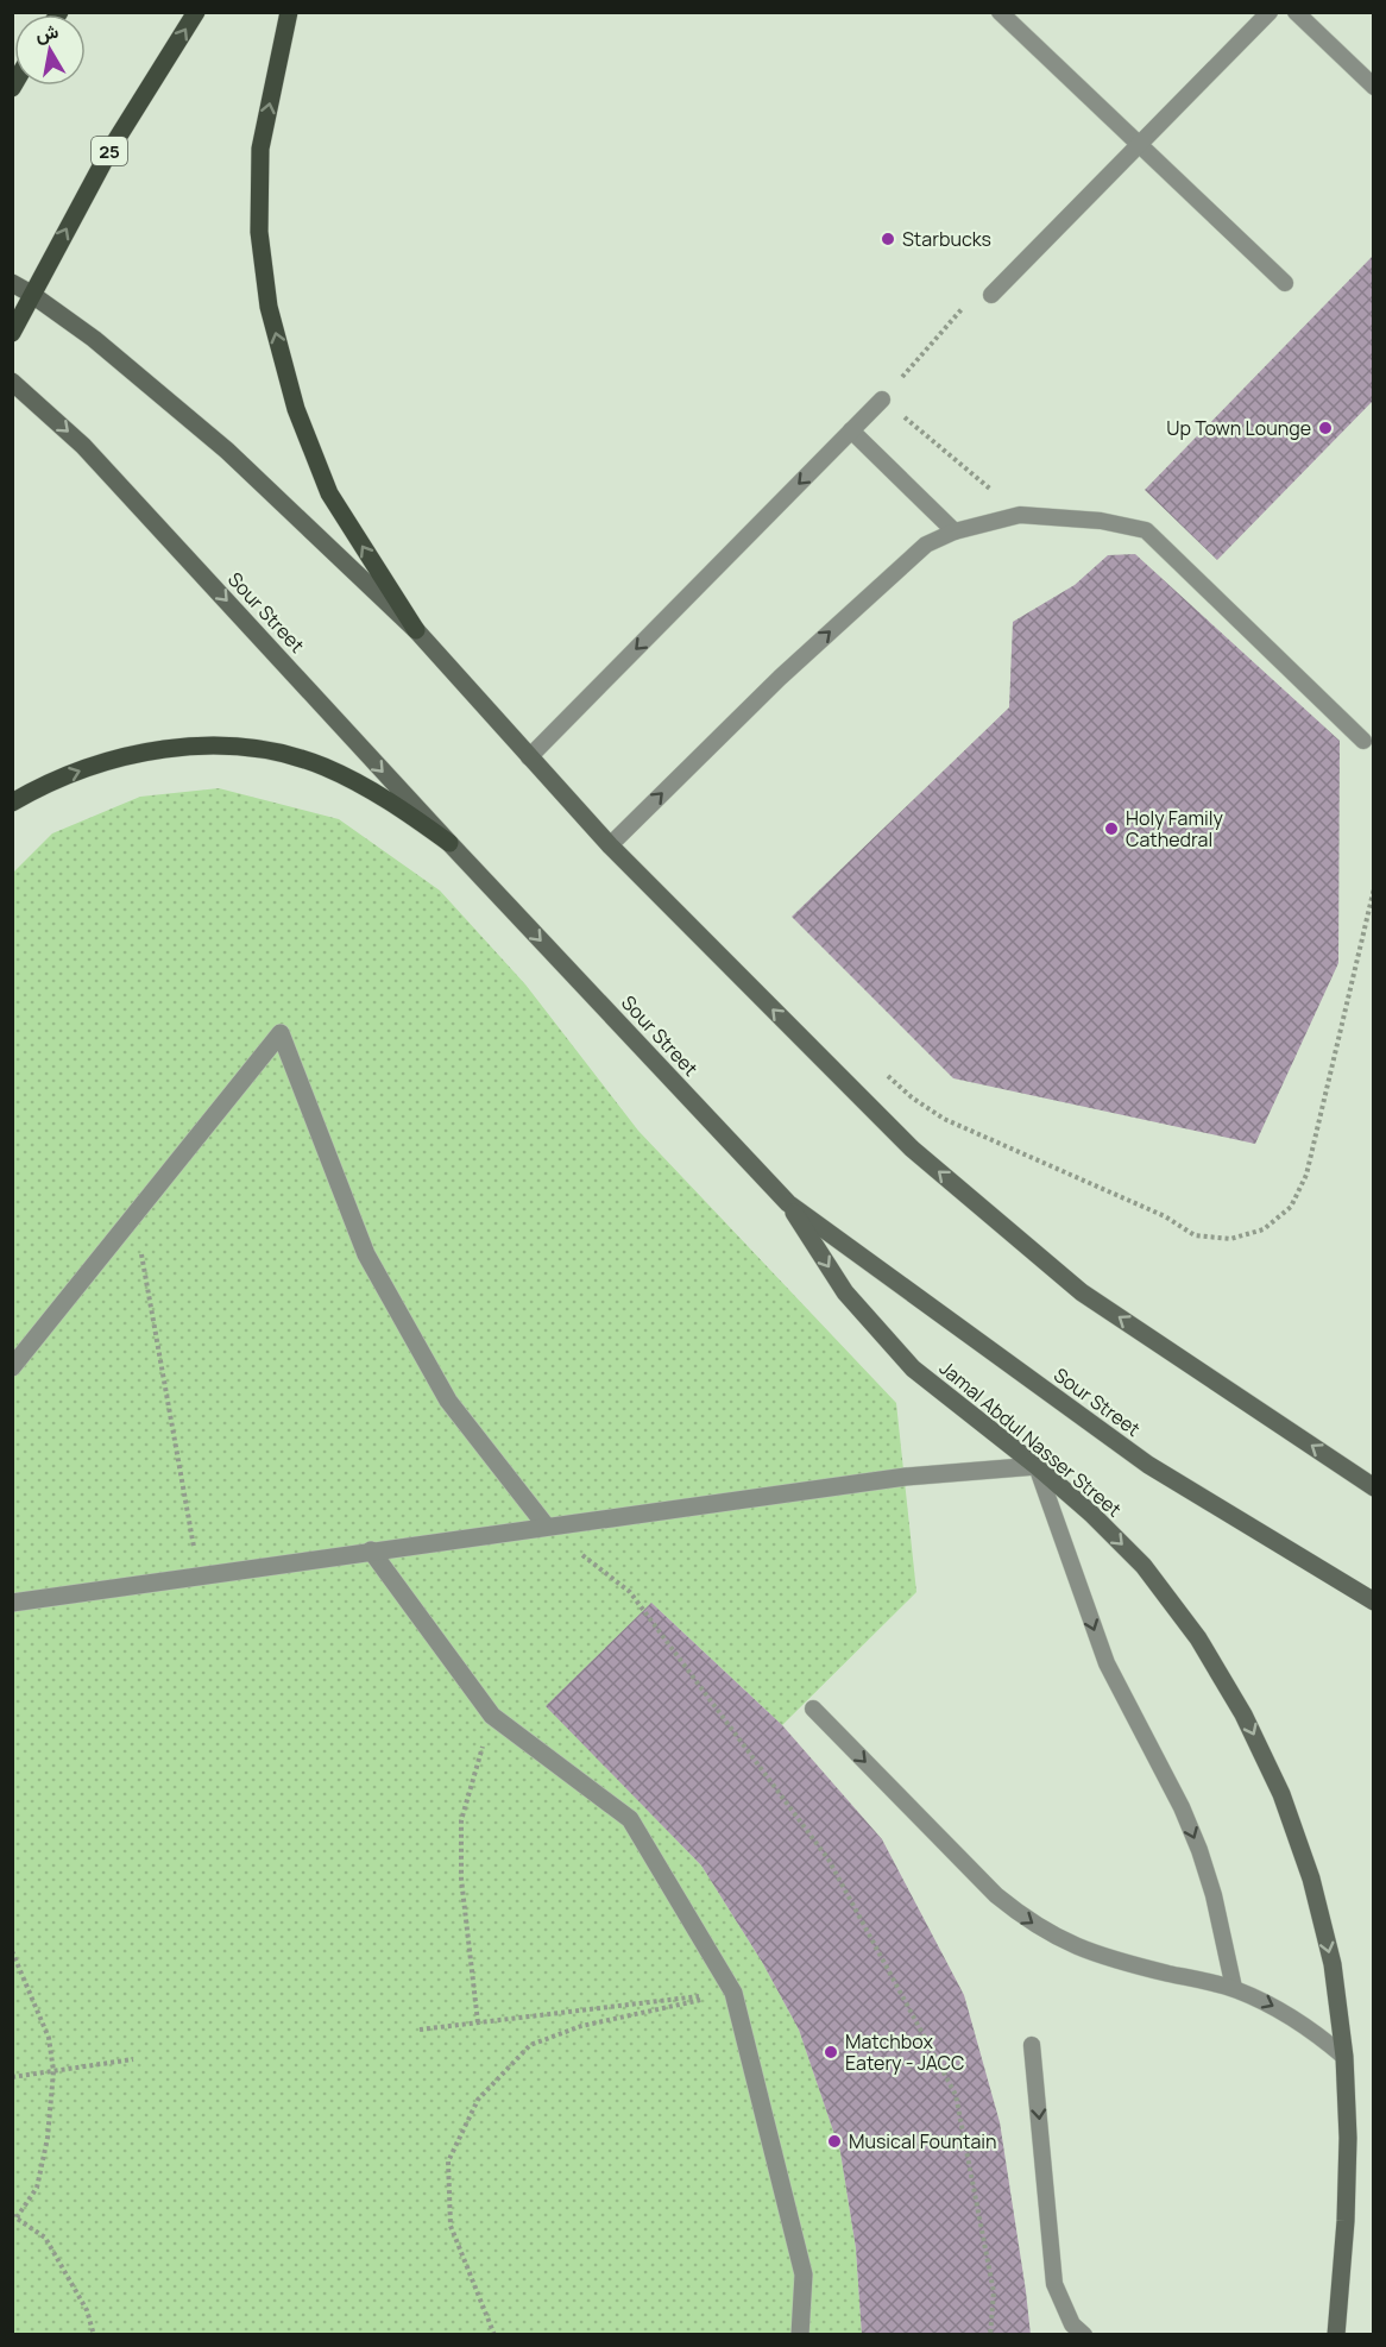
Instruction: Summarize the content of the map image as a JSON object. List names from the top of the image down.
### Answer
{
  "streets": {
    "main road": ["25", "Sour Street", "Jamal Abdul Nasser Street"]
  },
  "crossings": [
    ["Sour Street", "Jamal Abdul Nasser Street"]
  ],
  "one_way": ["Jamal Abdul Nasser Street"],
  "places": [
    "Starbucks",
    "Up Town Lounge",
    "Holy Family Cathedral",
    "Matchbox Eatery - JACC",
    "Musical Fountain"
  ],
  "north": "top"
}
